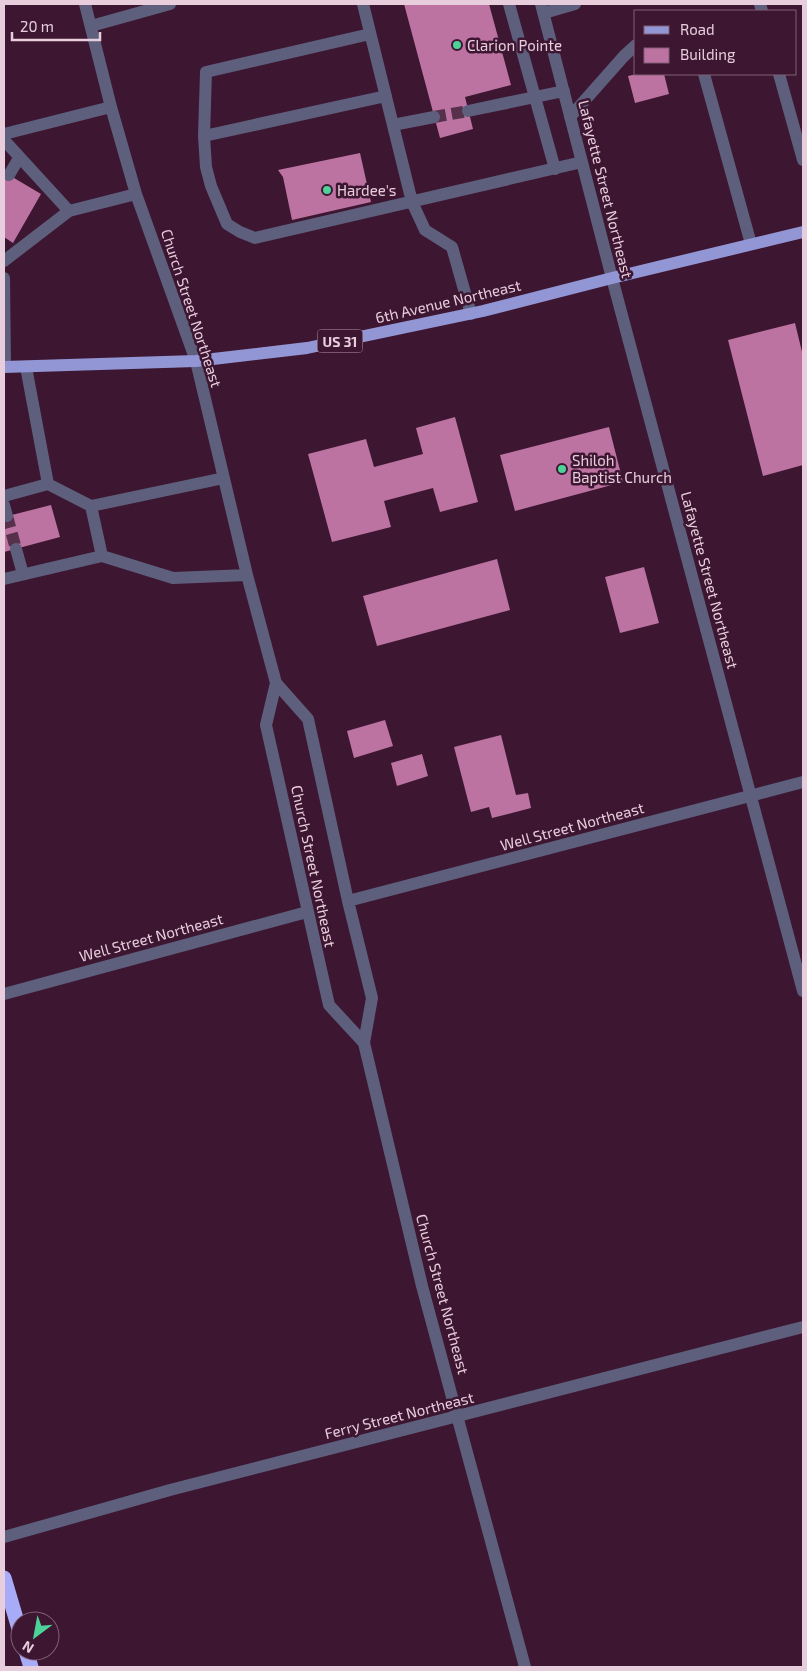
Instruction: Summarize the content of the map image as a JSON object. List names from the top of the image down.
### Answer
{
  "streets": {
    "main road": ["6th Avenue Northeast", "US 31"],
    "street": [
      "Lafayette Street Northeast",
      "Church Street Northeast",
      "Well Street Northeast",
      "Ferry Street Northeast"
    ]
  },
  "crossings": [
    ["Lafayette Street Northeast", "6th Avenue Northeast"],
    ["Lafayette Street Northeast", "Well Street Northeast"],
    ["6th Avenue Northeast", "Church Street Northeast"],
    ["Church Street Northeast", "Well Street Northeast"],
    ["Church Street Northeast", "Ferry Street Northeast"]
  ],
  "places": ["Clarion Pointe", "Hardee's", "Shiloh Baptist Church"],
  "legend": ["Road", "Building"],
  "scale_bar": "20 m",
  "north": "bottom left"
}
